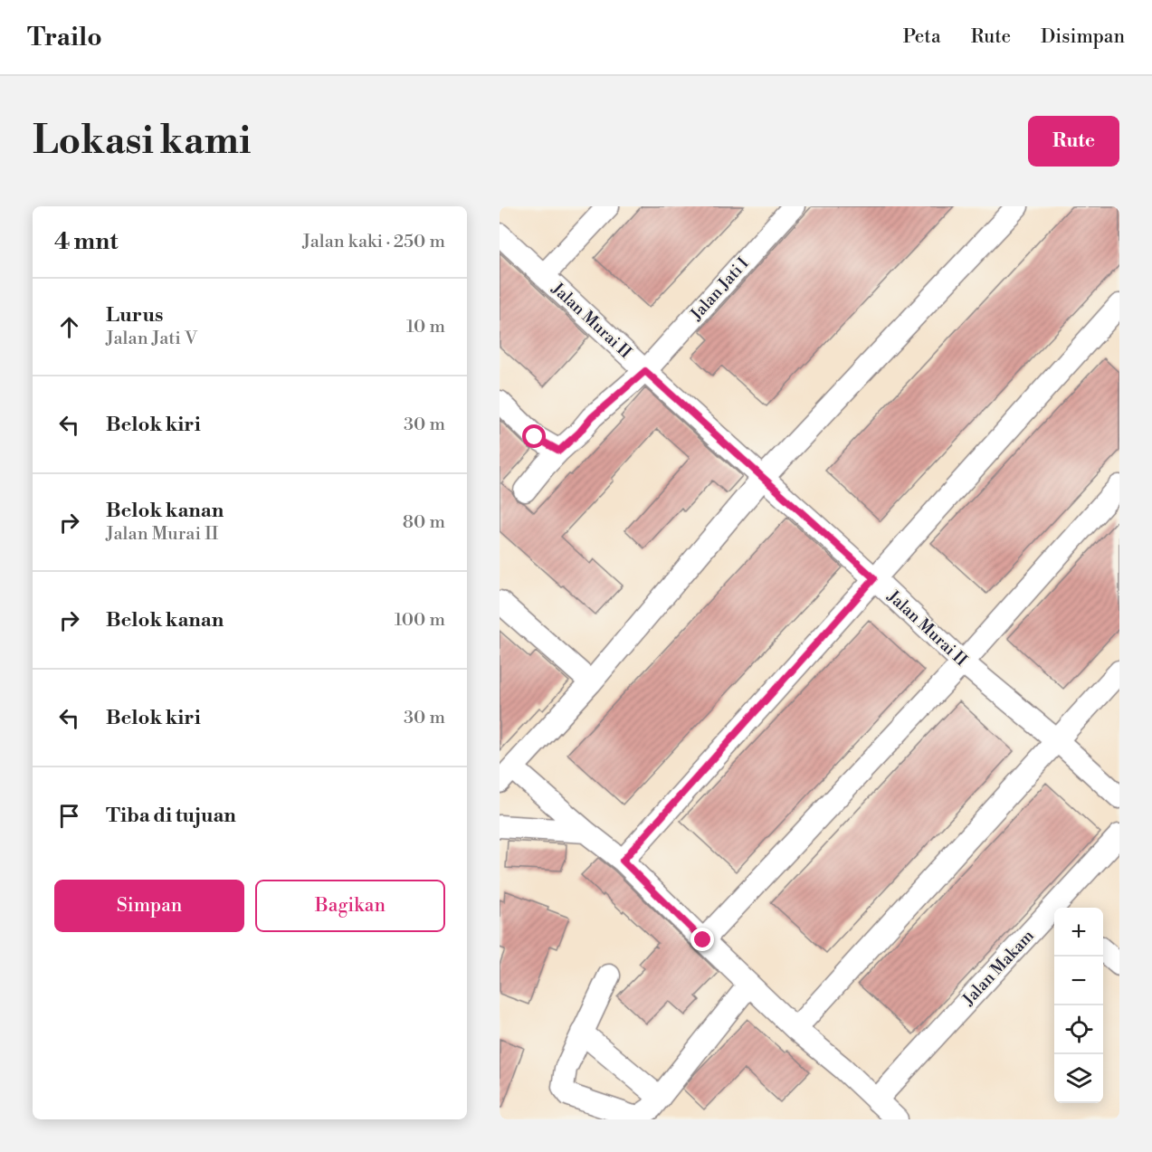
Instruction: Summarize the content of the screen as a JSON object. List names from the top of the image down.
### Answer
{
  "streets": {
    "street": ["Jalan Jati I", "Jalan Murai II", "Jalan Makam"]
  },
  "crossings": [
    ["Jalan Jati I", "Jalan Murai II"]
  ],
  "page": {
    "header": "Trailo",
    "nav": ["Peta", "Rute", "Disimpan"],
    "buttons": [
      "Rute",
      ["Simpan", "Bagikan"]
    ],
    "title": "Lokasi kami",
    "heading": ["4 mnt", "Jalan kaki · 250 m"],
    "list": [
      ["Lurus", "Jalan Jati V", "10 m"],
      ["Belok kiri", "30 m"],
      ["Belok kanan", "Jalan Murai II", "80 m"],
      ["Belok kanan", "100 m"],
      ["Belok kiri", "30 m"],
      "Tiba di tujuan"
    ],
    "map_buttons": ["+", "−"]
  }
}
